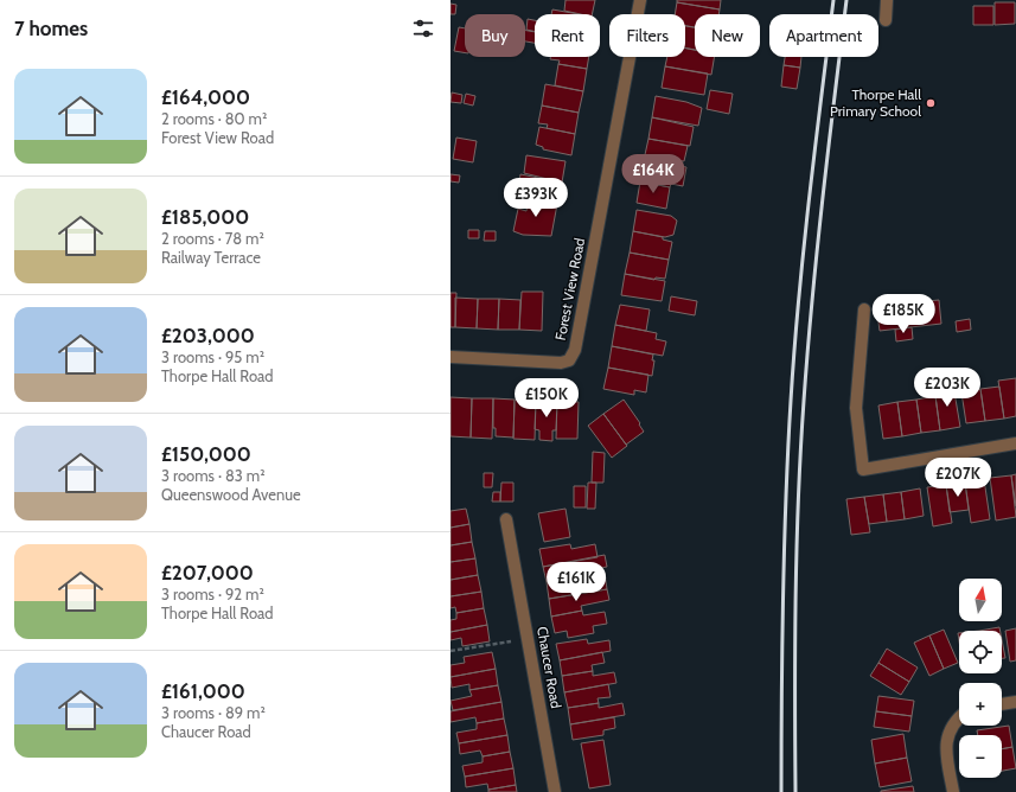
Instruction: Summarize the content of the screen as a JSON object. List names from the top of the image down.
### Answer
{
  "streets": {
    "street": ["Forest View Road", "Chaucer Road"]
  },
  "places": ["Thorpe Hall Primary School"],
  "north": "top",
  "page": {
    "heading": "7 homes",
    "chip": [
      "Buy",
      "Rent",
      "Filters",
      "New",
      "Apartment"
    ],
    "list": [
      {
        "name": "£164,000",
        "note": "2 rooms · 80 m² · Forest View Road"
      },
      {
        "name": "£185,000",
        "note": "2 rooms · 78 m² · Railway Terrace"
      },
      {
        "name": "£203,000",
        "note": "3 rooms · 95 m² · Thorpe Hall Road"
      },
      {
        "name": "£150,000",
        "note": "3 rooms · 83 m² · Queenswood Avenue"
      },
      {
        "name": "£207,000",
        "note": "3 rooms · 92 m² · Thorpe Hall Road"
      },
      {
        "name": "£161,000",
        "note": "3 rooms · 89 m² · Chaucer Road"
      }
    ],
    "price": [
      "£164K",
      "£393K",
      "£185K",
      "£203K",
      "£150K",
      "£207K",
      "£161K"
    ],
    "map_buttons": ["+", "−"]
  }
}
